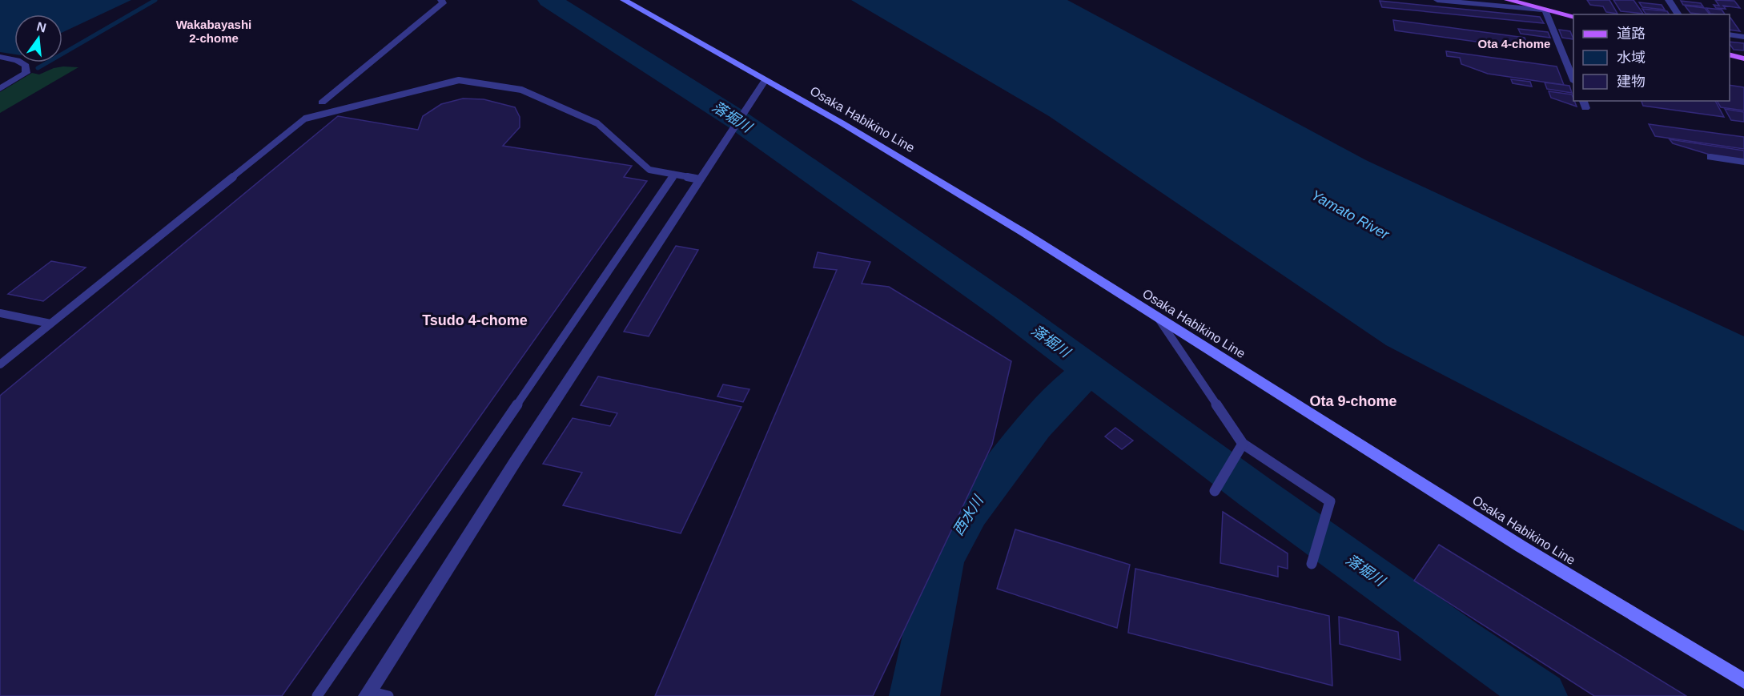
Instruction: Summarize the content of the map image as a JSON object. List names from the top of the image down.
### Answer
{
  "streets": {
    "main road": ["Osaka Habikino Line"]
  },
  "districts": [
    "Wakabayashi 2-chome",
    "Ota 4-chome",
    "Tsudo 4-chome",
    "Ota 9-chome"
  ],
  "water": ["落堀川", "Yamato River", "西水川"],
  "legend": ["道路", "水域", "建物"],
  "north": "top"
}
